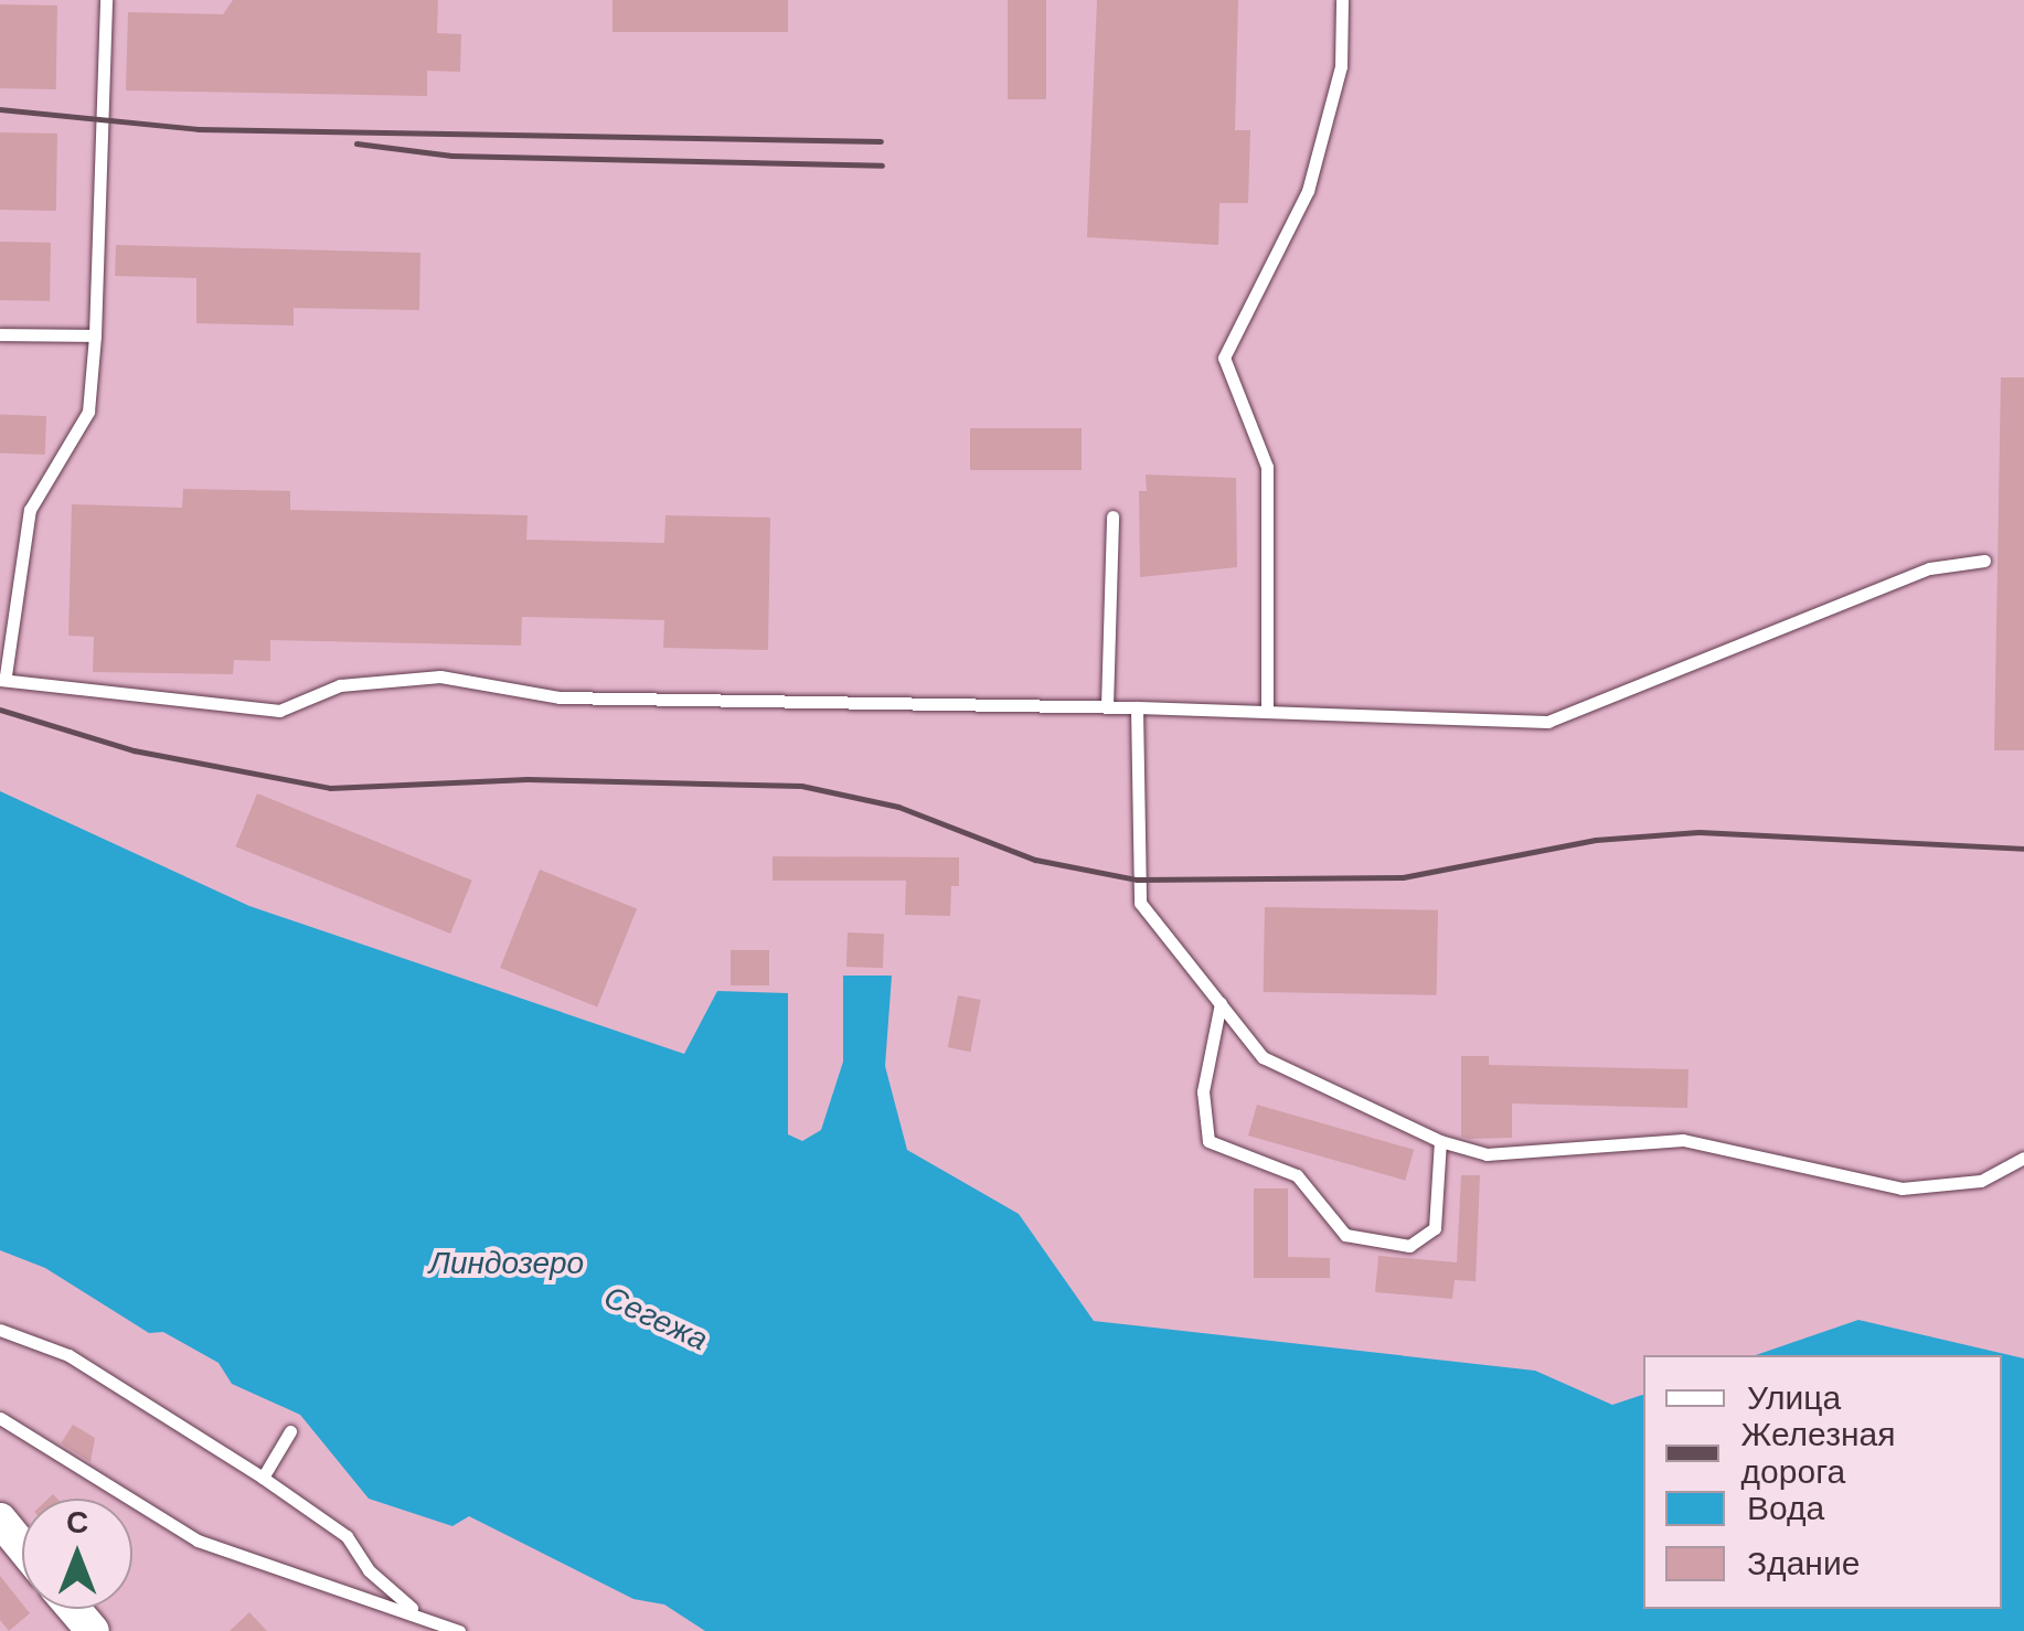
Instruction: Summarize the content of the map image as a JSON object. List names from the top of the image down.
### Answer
{
  "water": ["Линдозеро", "Сегежа"],
  "legend": [
    "Улица",
    "Железная дорога",
    "Вода",
    "Здание"
  ],
  "north": "top"
}
